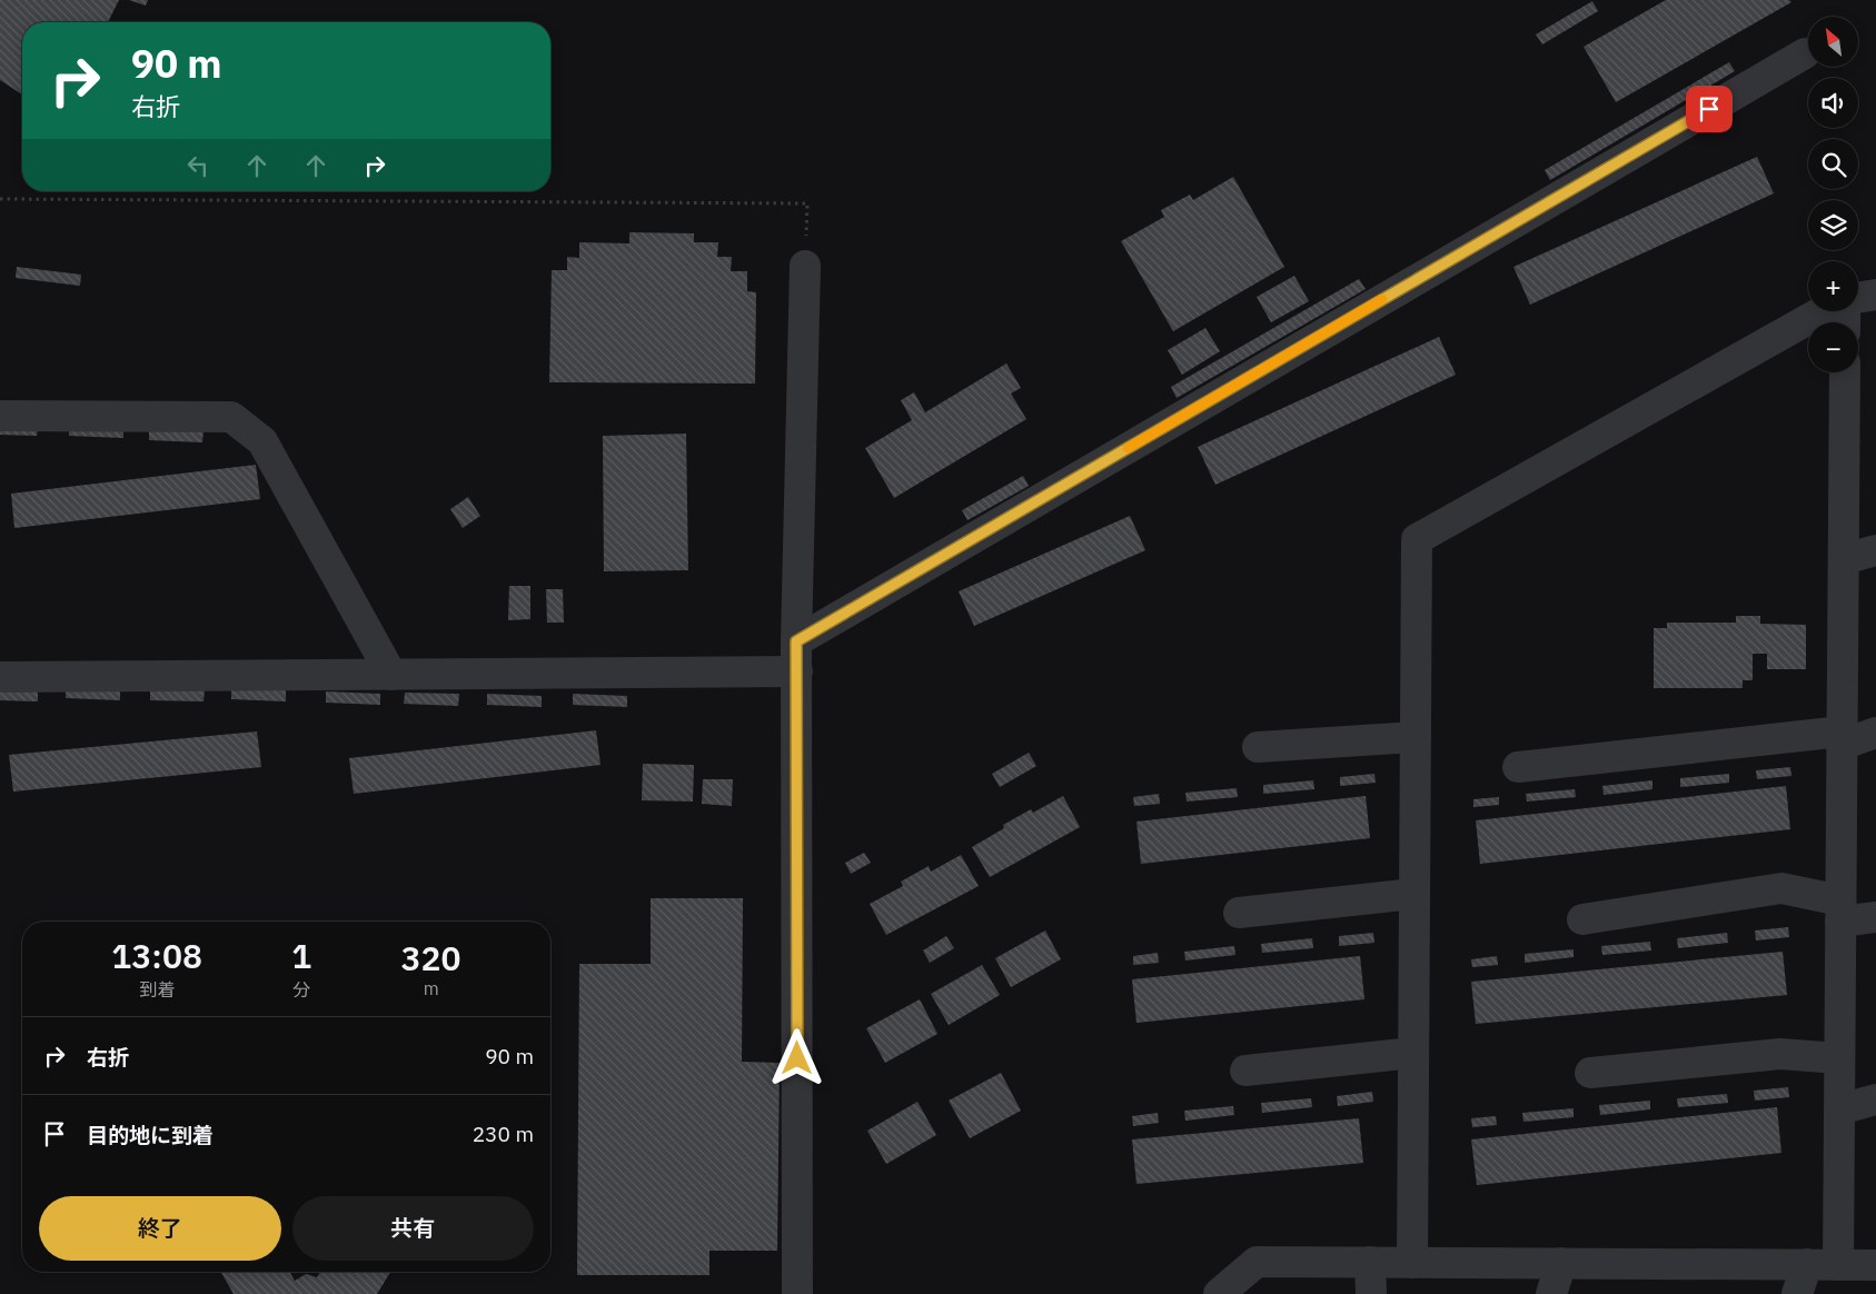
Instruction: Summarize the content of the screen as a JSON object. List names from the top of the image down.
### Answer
{
  "north": "top left",
  "page": {
    "map_buttons": ["+", "−"],
    "turn": ["90 m", "右折"],
    "eta": [
      "13:08",
      "到着",
      "1",
      "分",
      "320",
      "m"
    ],
    "list": [
      {
        "name": "右折",
        "value": "90 m"
      },
      {
        "name": "目的地に到着",
        "value": "230 m"
      }
    ],
    "buttons": ["終了", "共有"]
  }
}
